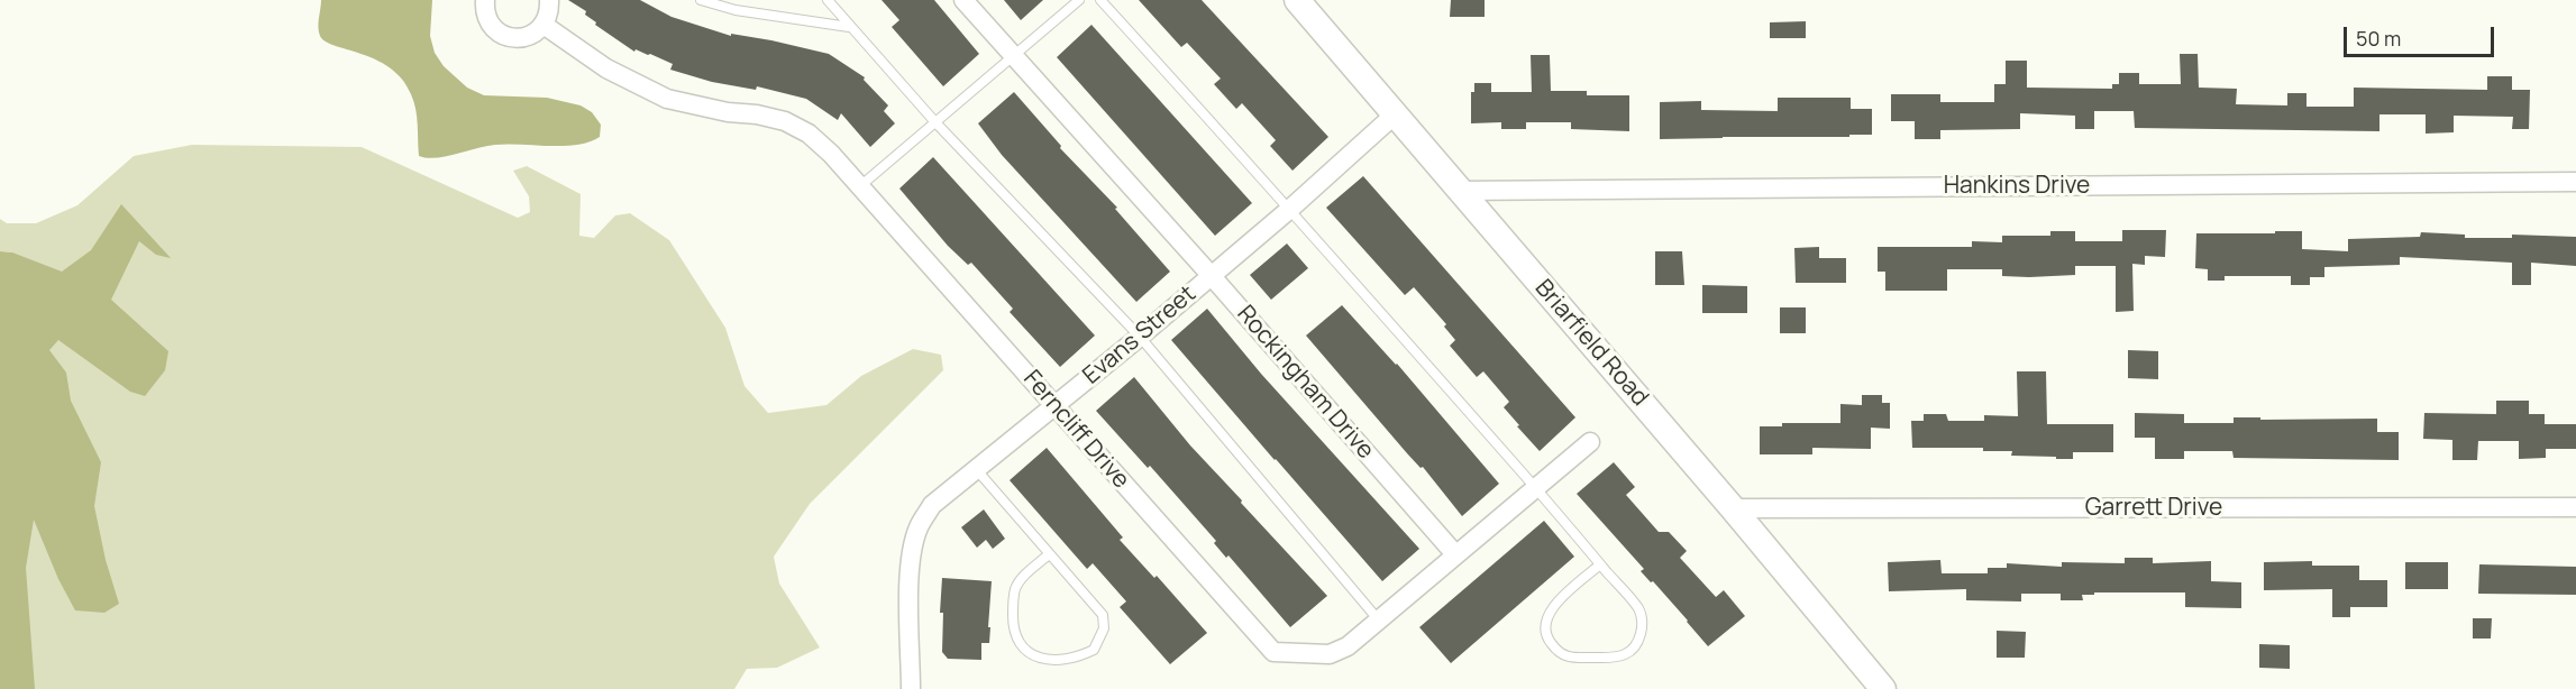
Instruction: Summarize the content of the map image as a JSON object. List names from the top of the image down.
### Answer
{
  "streets": {
    "main road": ["Briarfield Road"],
    "street": [
      "Hankins Drive",
      "Evans Street",
      "Rockingham Drive",
      "Ferncliff Drive",
      "Garrett Drive"
    ]
  },
  "crossings": [
    ["Hankins Drive", "Briarfield Road"],
    ["Evans Street", "Briarfield Road"],
    ["Evans Street", "Rockingham Drive"],
    ["Evans Street", "Ferncliff Drive"],
    ["Briarfield Road", "Garrett Drive"],
    ["Rockingham Drive", "Ferncliff Drive"]
  ],
  "scale_bar": "50 m"
}
